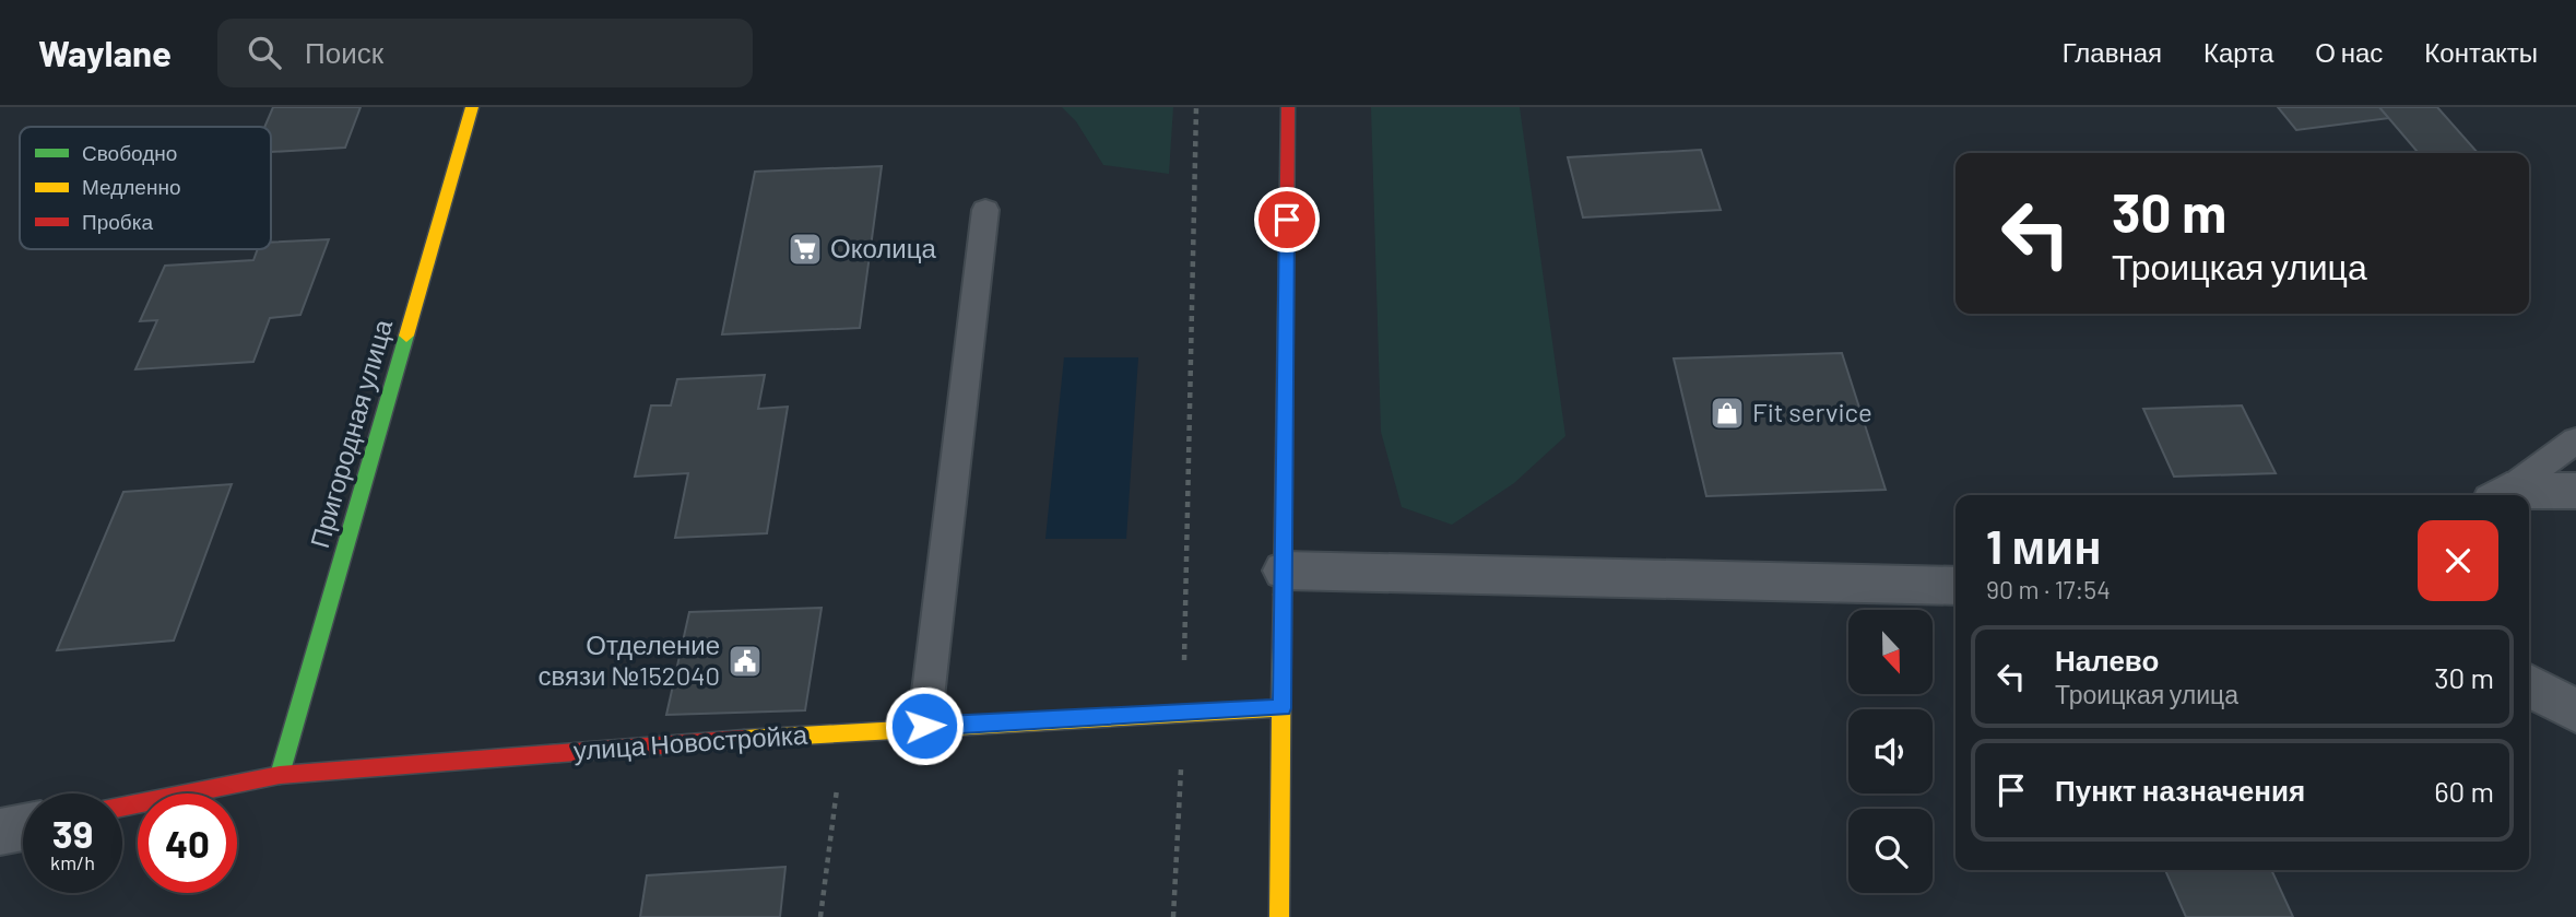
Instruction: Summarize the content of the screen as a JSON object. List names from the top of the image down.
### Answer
{
  "streets": {
    "street": ["Пригородная улица", "улица Новостройка"]
  },
  "crossings": [
    ["Пригородная улица", "улица Новостройка"]
  ],
  "places": {
    "supermarket": ["Околица"],
    "shop": ["Fit service"],
    "public building": ["Отделение связи №152040"]
  },
  "legend": ["Свободно", "Медленно", "Пробка"],
  "north": "bottom",
  "page": {
    "header": "Waylane",
    "search": "Поиск",
    "nav": [
      "Главная",
      "Карта",
      "О нас",
      "Контакты"
    ],
    "turn": ["30 m", "Троицкая улица"],
    "heading": ["1 мин", "90 m · 17:54"],
    "list": [
      {
        "name": "Налево",
        "note": "Троицкая улица",
        "value": "30 m"
      },
      {
        "name": "Пункт назначения",
        "value": "60 m"
      }
    ],
    "speed": "39 km/h",
    "limit": "40"
  }
}
